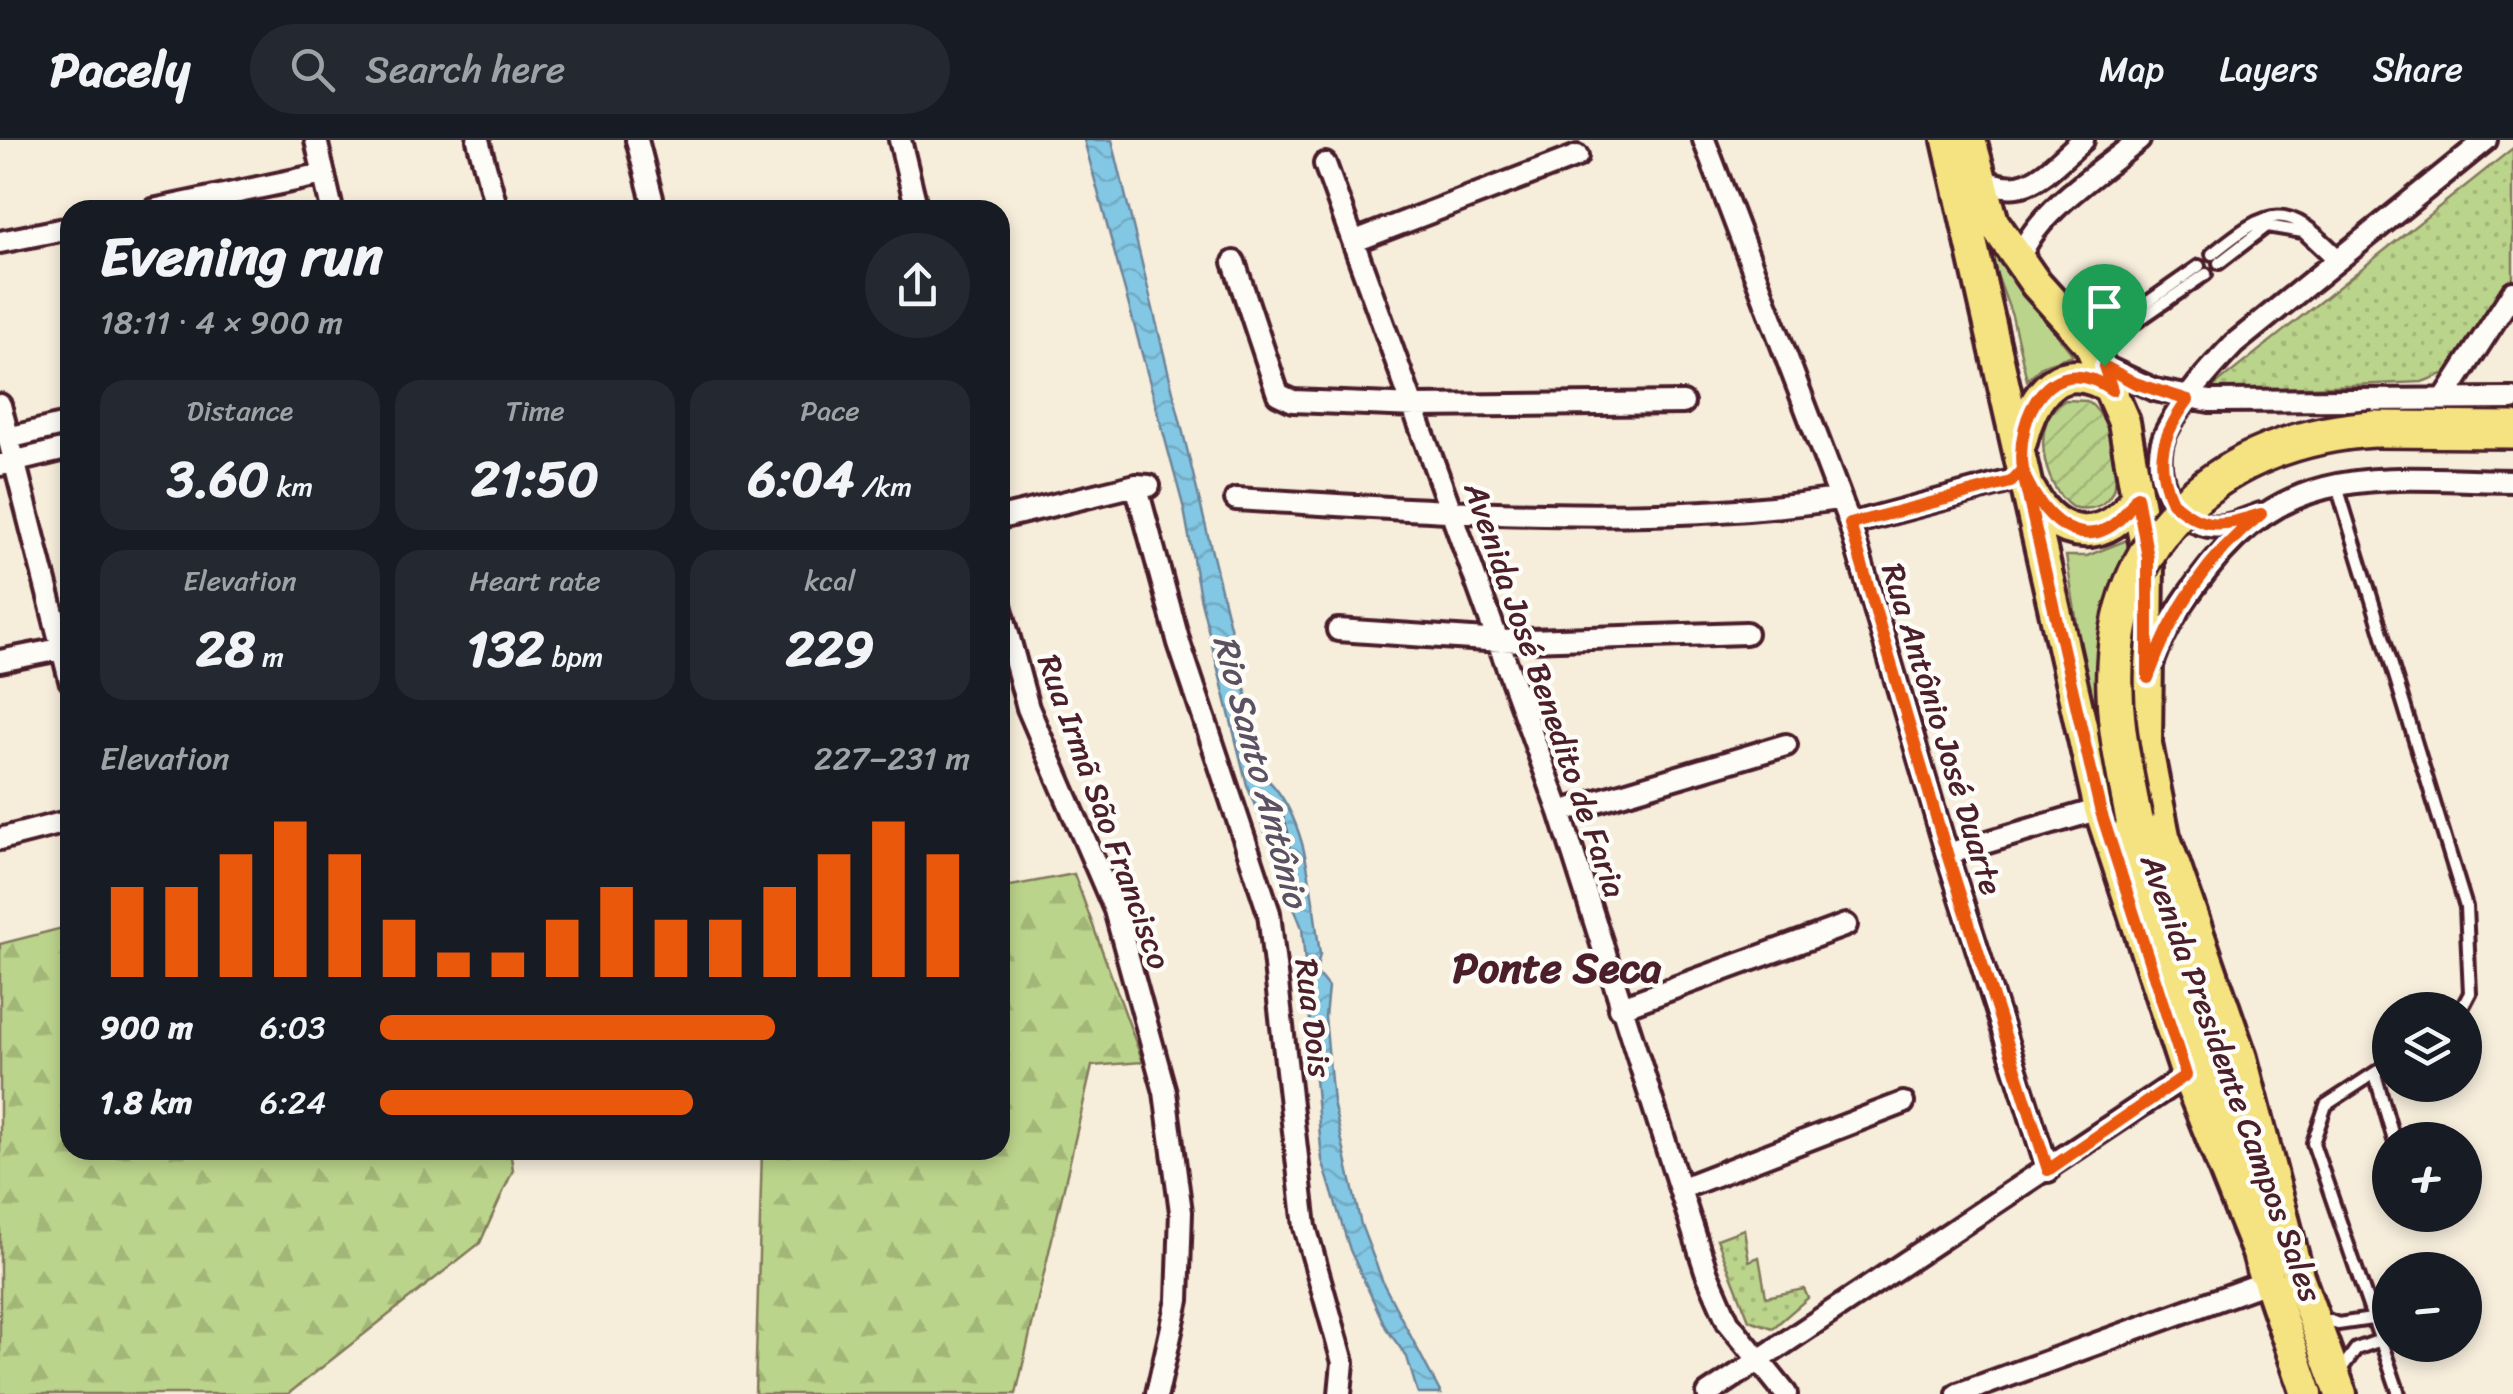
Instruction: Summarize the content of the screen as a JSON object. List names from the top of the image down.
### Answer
{
  "streets": {
    "main road": ["Avenida Presidente Campos Sales"],
    "street": [
      "Avenida José Benedito de Faria",
      "Rua Antônio José Duarte",
      "Rua Irmã São Francisco",
      "Rua Dois"
    ]
  },
  "districts": ["Ponte Seca"],
  "water": ["Rio Santo Antônio"],
  "page": {
    "header": "Pacely",
    "search": "Search here",
    "nav": ["Map", "Layers", "Share"],
    "heading": ["Evening run", "18:11 · 4 × 900 m"],
    "stats": [
      ["Distance", "3.60 km"],
      ["Time", "21:50"],
      ["Pace", "6:04 /km"],
      ["Elevation", "28 m"],
      ["Heart rate", "132 bpm"],
      ["kcal", "229"]
    ],
    "chart": ["Elevation", "227–231 m"],
    "list": [
      {
        "name": "900 m",
        "note": "6:03"
      },
      {
        "name": "1.8 km",
        "note": "6:24"
      }
    ],
    "map_buttons": ["+", "−"]
  }
}
